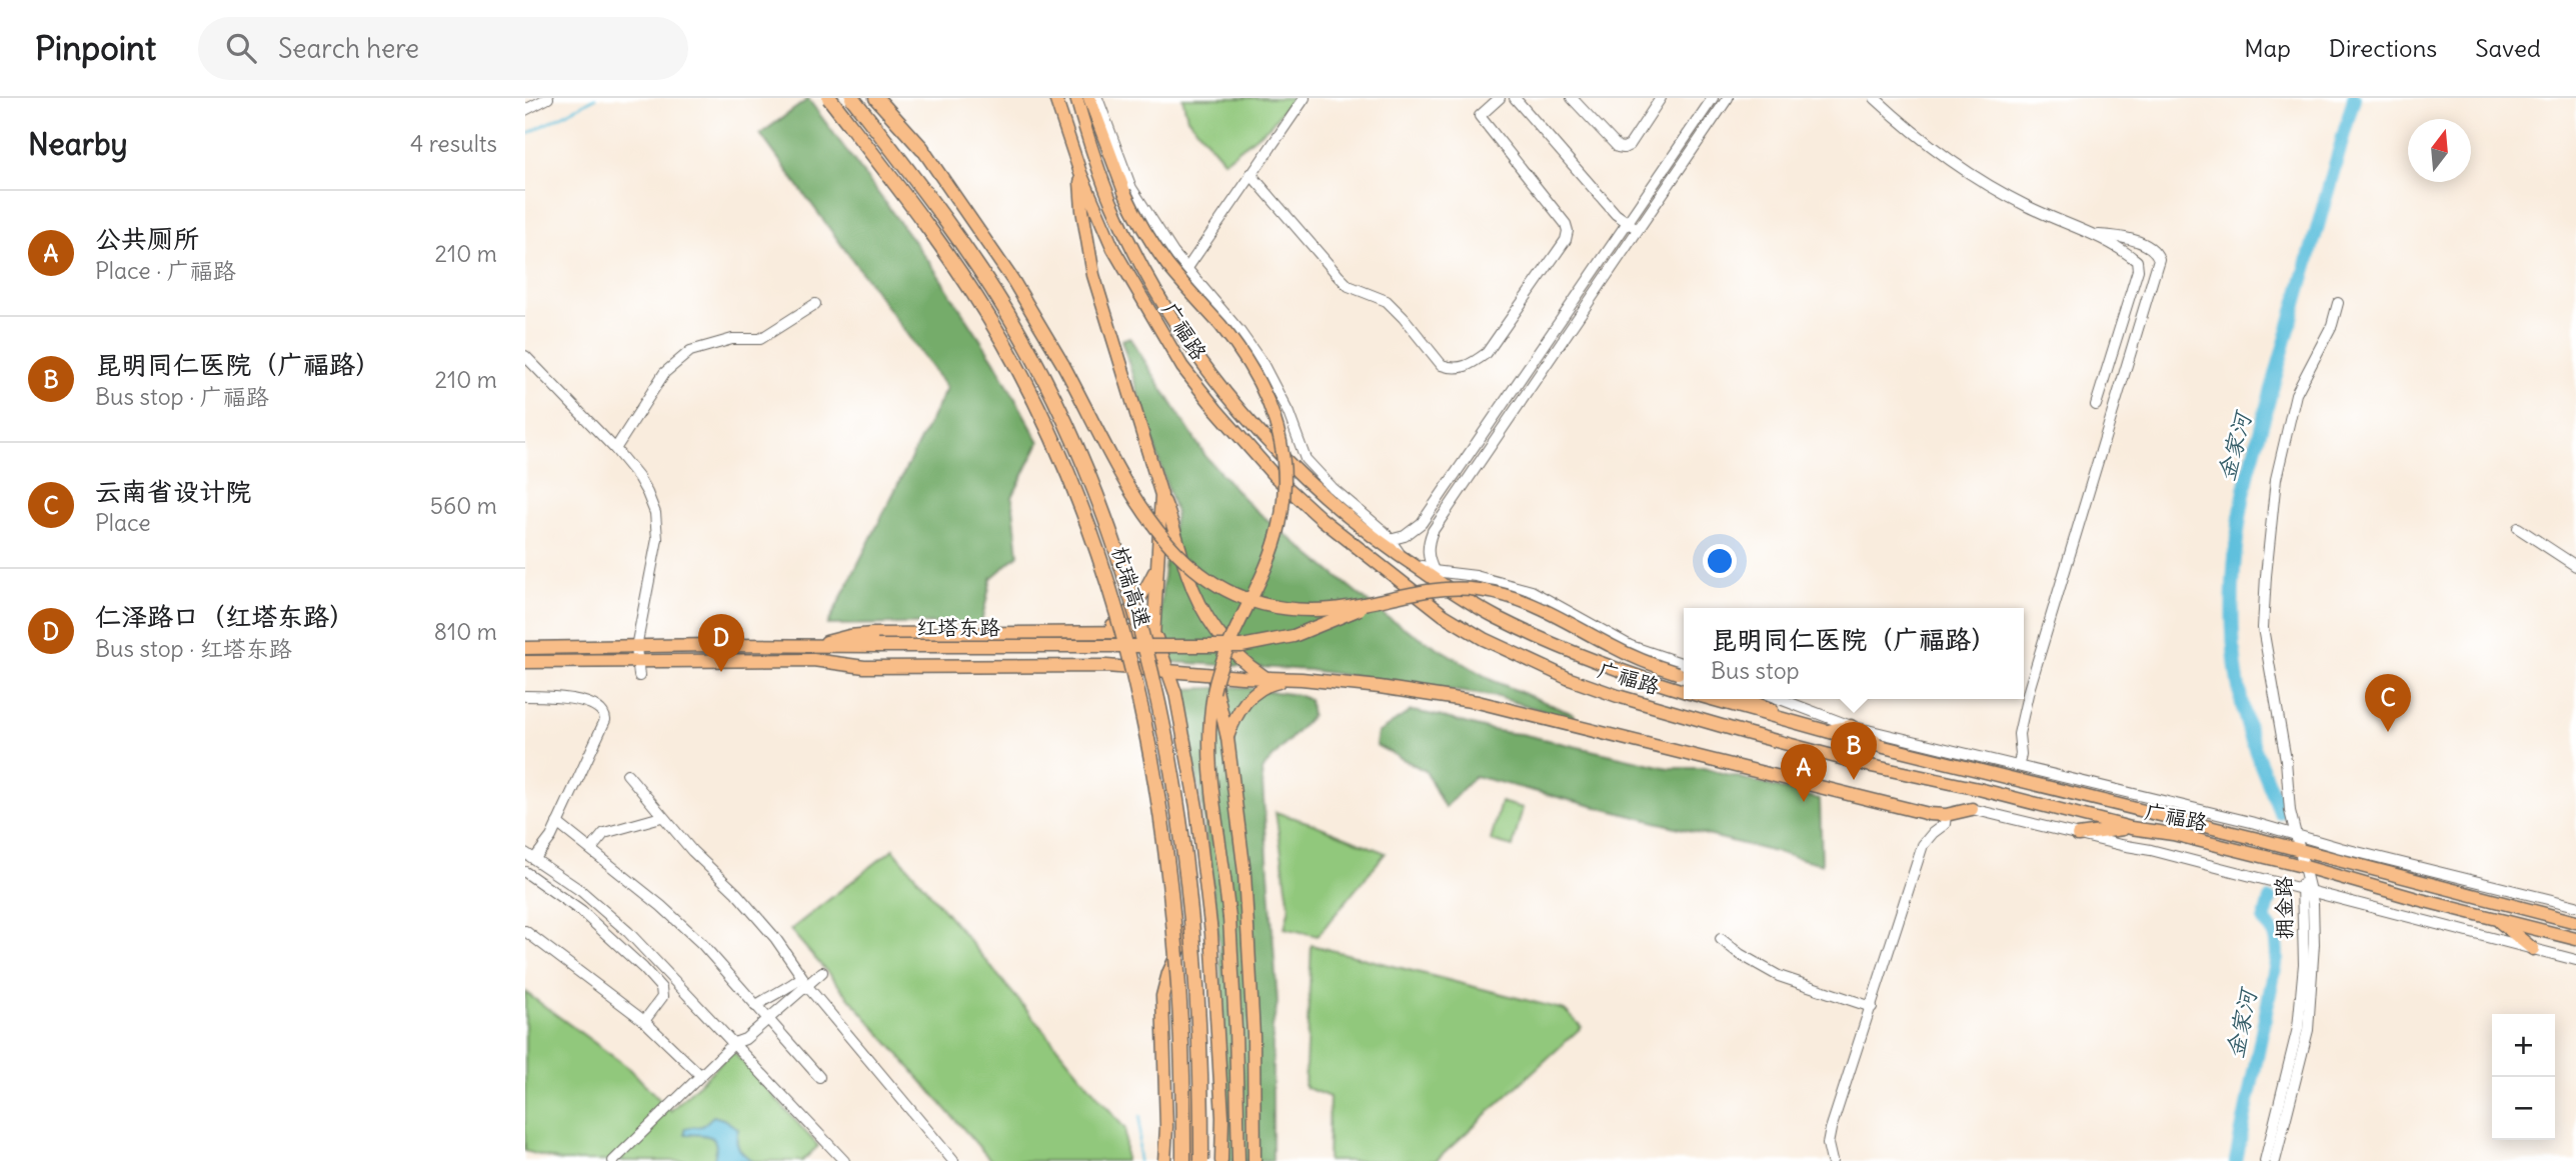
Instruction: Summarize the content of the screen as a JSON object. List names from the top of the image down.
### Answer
{
  "streets": {
    "highway": ["杭瑞高速"],
    "main road": ["广福路", "红塔东路"],
    "street": ["拥金路"]
  },
  "crossings": [
    ["广福路", "拥金路"]
  ],
  "water": ["金家河"],
  "north": "top",
  "page": {
    "header": "Pinpoint",
    "search": "Search here",
    "nav": ["Map", "Directions", "Saved"],
    "heading": ["Nearby", "4 results"],
    "list": [
      {
        "mark": "A",
        "name": "公共厕所",
        "note": "Place · 广福路",
        "value": "210 m"
      },
      {
        "mark": "B",
        "name": "昆明同仁医院（广福路）",
        "note": "Bus stop · 广福路",
        "value": "210 m"
      },
      {
        "mark": "C",
        "name": "云南省设计院",
        "note": "Place",
        "value": "560 m"
      },
      {
        "mark": "D",
        "name": "仁泽路口（红塔东路）",
        "note": "Bus stop · 红塔东路",
        "value": "810 m"
      }
    ],
    "popup": ["昆明同仁医院（广福路）", "Bus stop"],
    "pins": [
      "D",
      "C",
      "B",
      "A"
    ],
    "map_buttons": ["+", "−"]
  }
}
